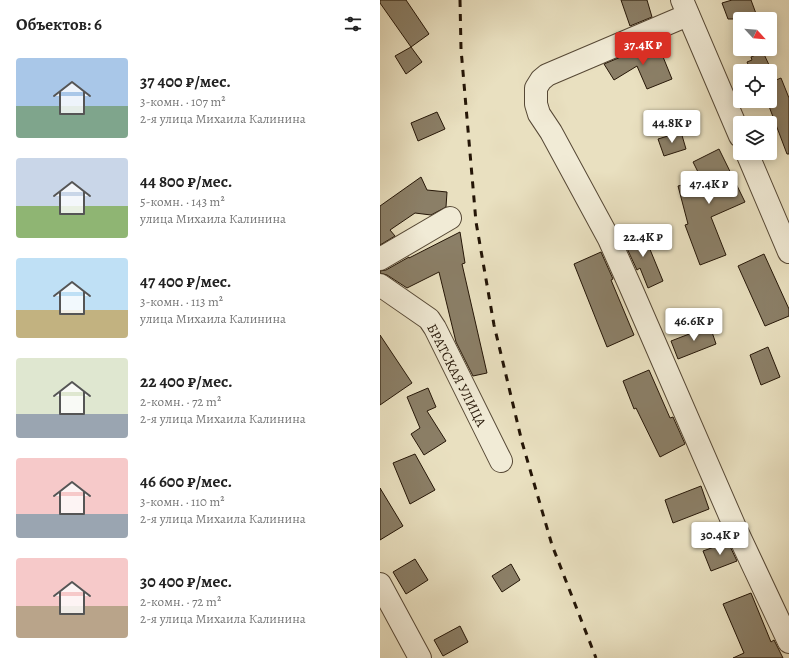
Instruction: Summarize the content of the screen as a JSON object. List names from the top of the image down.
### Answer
{
  "streets": {
    "street": ["БРАТСКАЯ УЛИЦА"]
  },
  "north": "bottom right",
  "page": {
    "heading": "Объектов: 6",
    "price": [
      "37.4K ₽",
      "44.8K ₽",
      "47.4K ₽",
      "22.4K ₽",
      "46.6K ₽",
      "30.4K ₽"
    ],
    "list": [
      {
        "name": "37 400 ₽/мес.",
        "note": "3-комн. · 107 m² · 2-я улица Михаила Калинина"
      },
      {
        "name": "44 800 ₽/мес.",
        "note": "5-комн. · 143 m² · улица Михаила Калинина"
      },
      {
        "name": "47 400 ₽/мес.",
        "note": "3-комн. · 113 m² · улица Михаила Калинина"
      },
      {
        "name": "22 400 ₽/мес.",
        "note": "2-комн. · 72 m² · 2-я улица Михаила Калинина"
      },
      {
        "name": "46 600 ₽/мес.",
        "note": "3-комн. · 110 m² · 2-я улица Михаила Калинина"
      },
      {
        "name": "30 400 ₽/мес.",
        "note": "2-комн. · 72 m² · 2-я улица Михаила Калинина"
      }
    ]
  }
}
